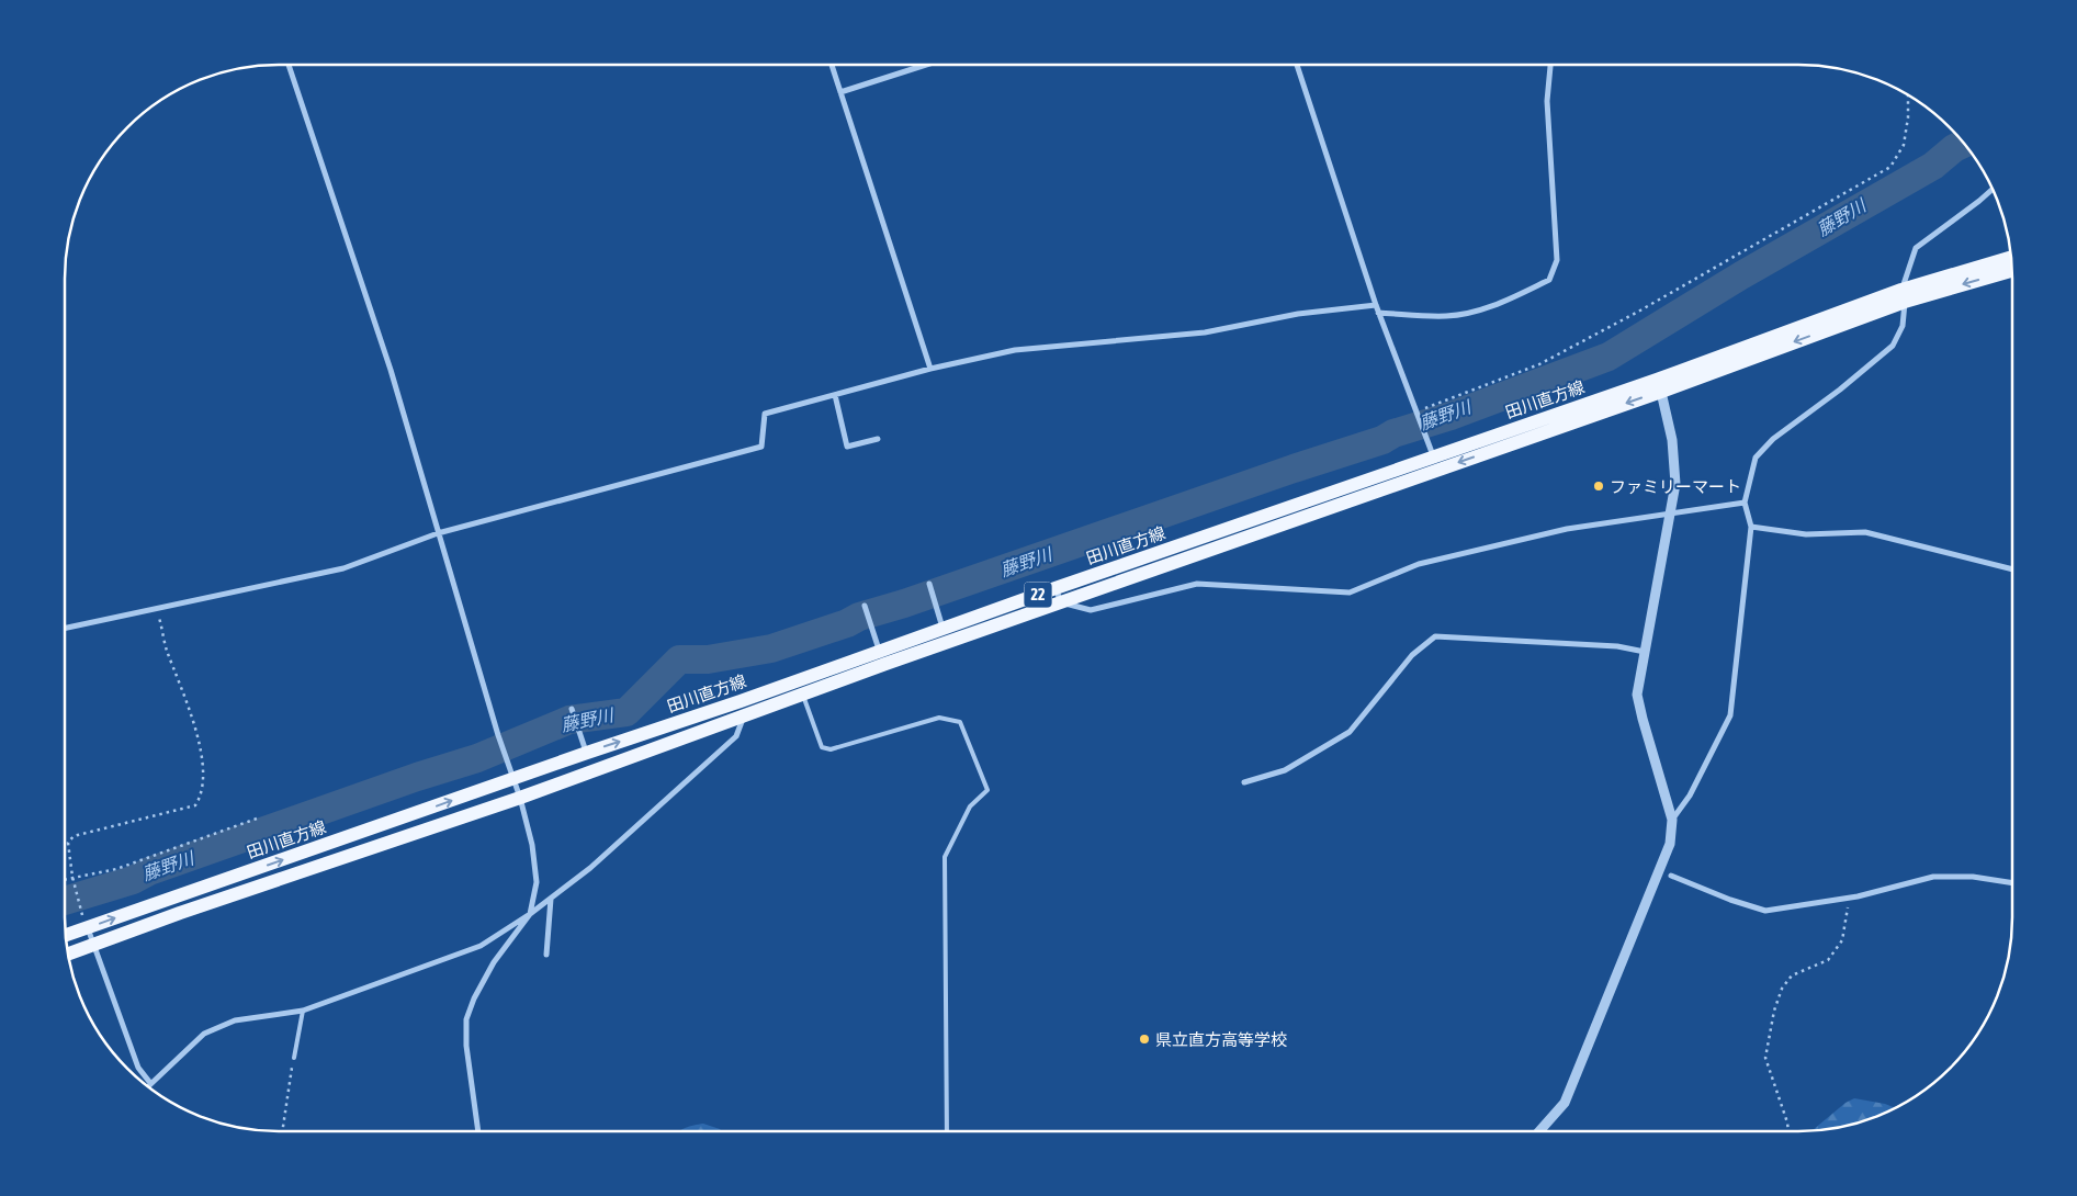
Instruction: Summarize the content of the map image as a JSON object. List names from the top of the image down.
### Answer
{
  "streets": {
    "main road": ["田川直方線", "22"]
  },
  "water": ["藤野川"],
  "places": ["ファミリーマート", "県立直方高等学校"]
}
